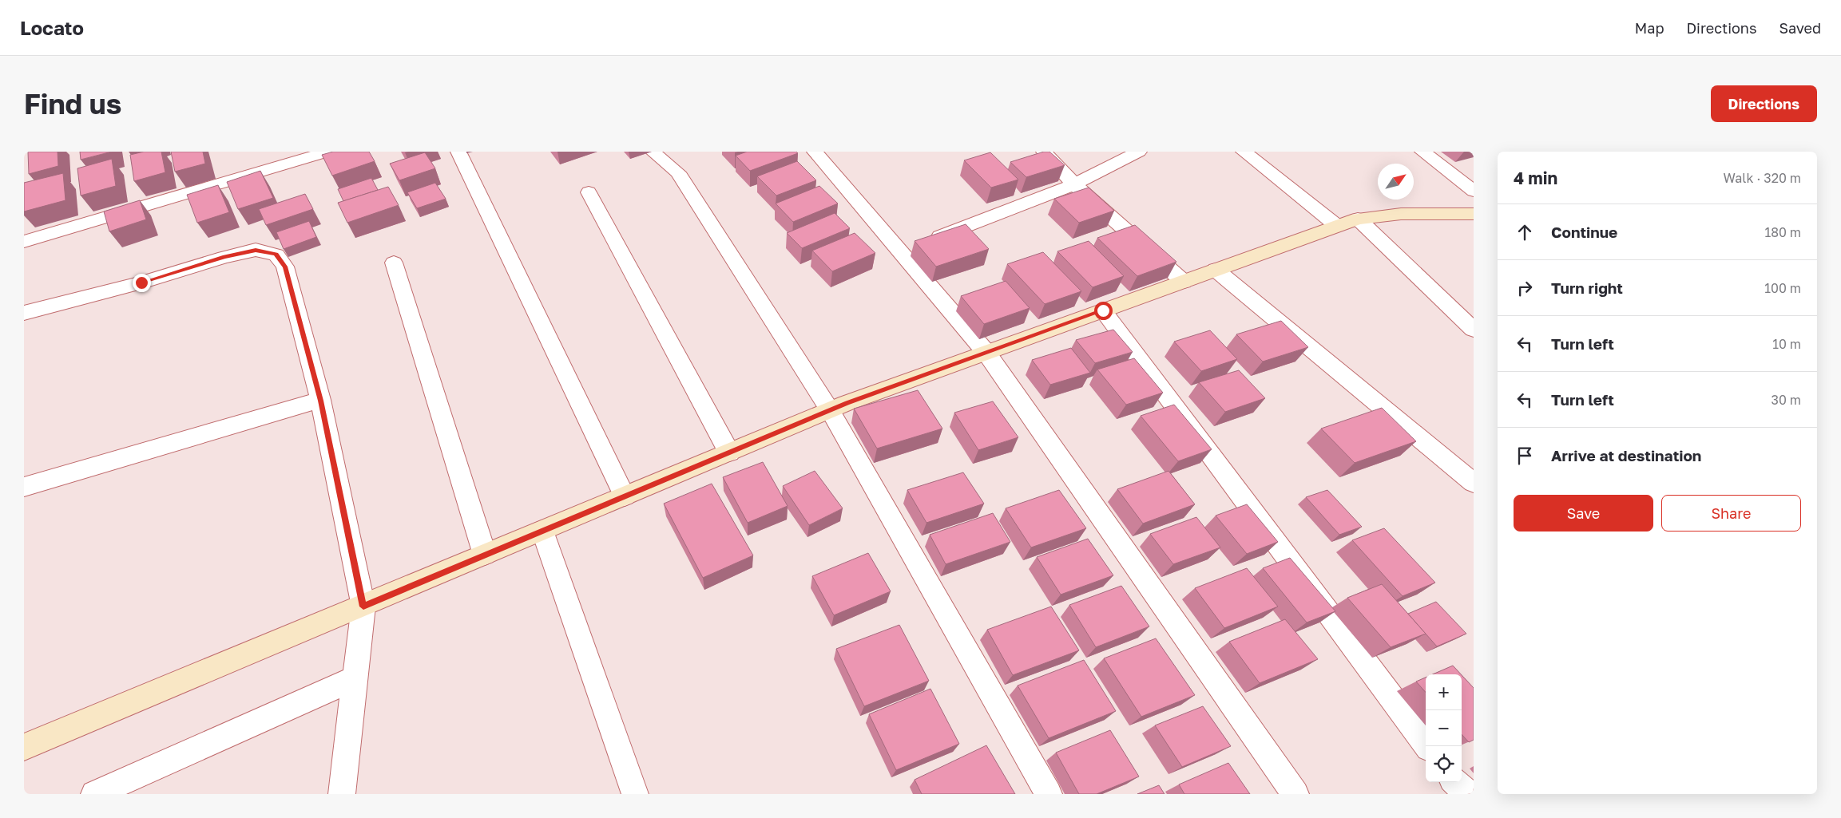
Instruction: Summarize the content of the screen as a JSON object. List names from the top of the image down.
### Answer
{
  "north": "top right",
  "page": {
    "header": "Locato",
    "nav": ["Map", "Directions", "Saved"],
    "buttons": [
      "Directions",
      ["Save", "Share"]
    ],
    "title": "Find us",
    "heading": ["4 min", "Walk · 320 m"],
    "list": [
      ["Continue", "180 m"],
      ["Turn right", "100 m"],
      ["Turn left", "10 m"],
      ["Turn left", "30 m"],
      "Arrive at destination"
    ],
    "map_buttons": ["+", "−"]
  }
}
